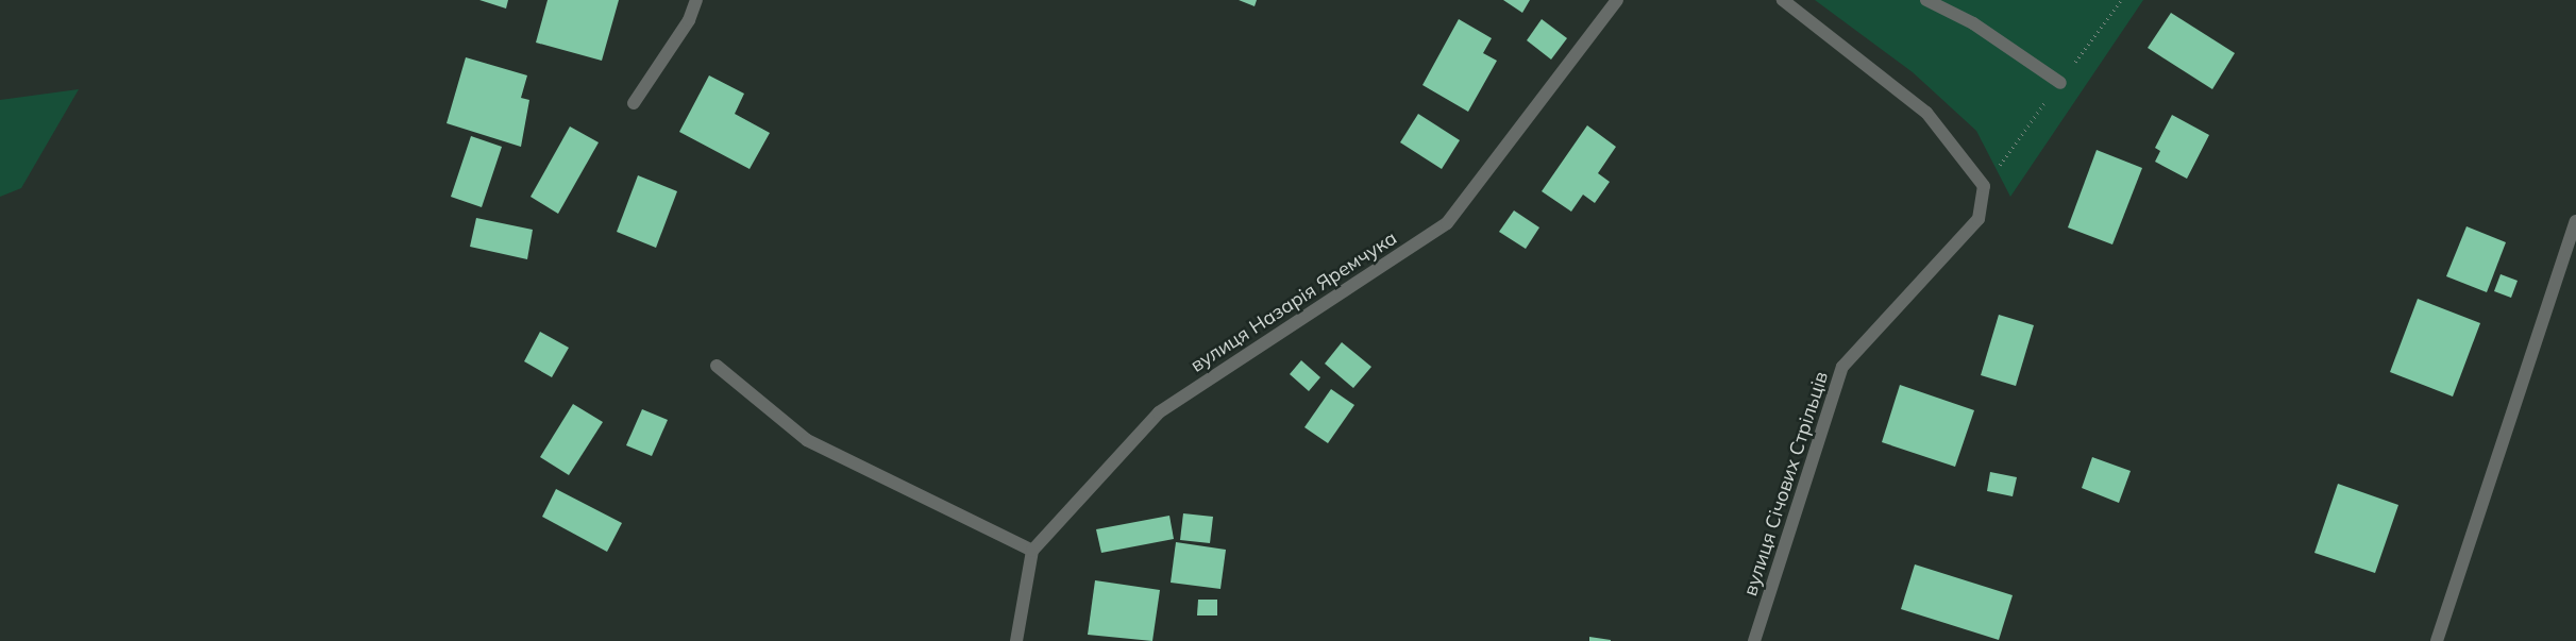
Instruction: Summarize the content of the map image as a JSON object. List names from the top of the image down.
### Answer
{
  "streets": {
    "street": ["вулиця Назарія Яремчука", "вулиця Січових Стрільців"]
  }
}
